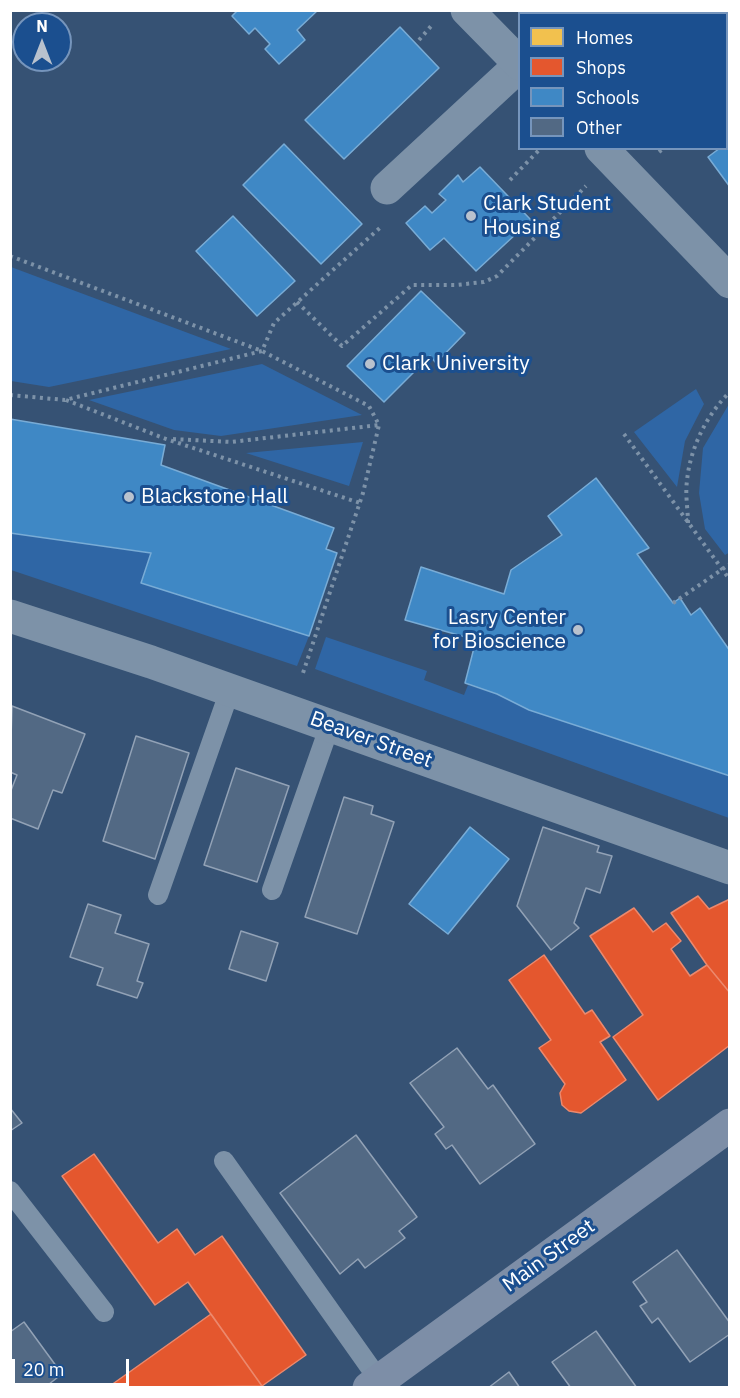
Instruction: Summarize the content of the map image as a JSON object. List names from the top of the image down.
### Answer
{
  "streets": {
    "main road": ["Main Street"],
    "street": ["Beaver Street"]
  },
  "places": [
    "Clark Student Housing",
    "Clark University",
    "Blackstone Hall",
    "Lasry Center for Bioscience"
  ],
  "legend": [
    "Homes",
    "Shops",
    "Schools",
    "Other"
  ],
  "scale_bar": "20 m",
  "north": "top"
}
